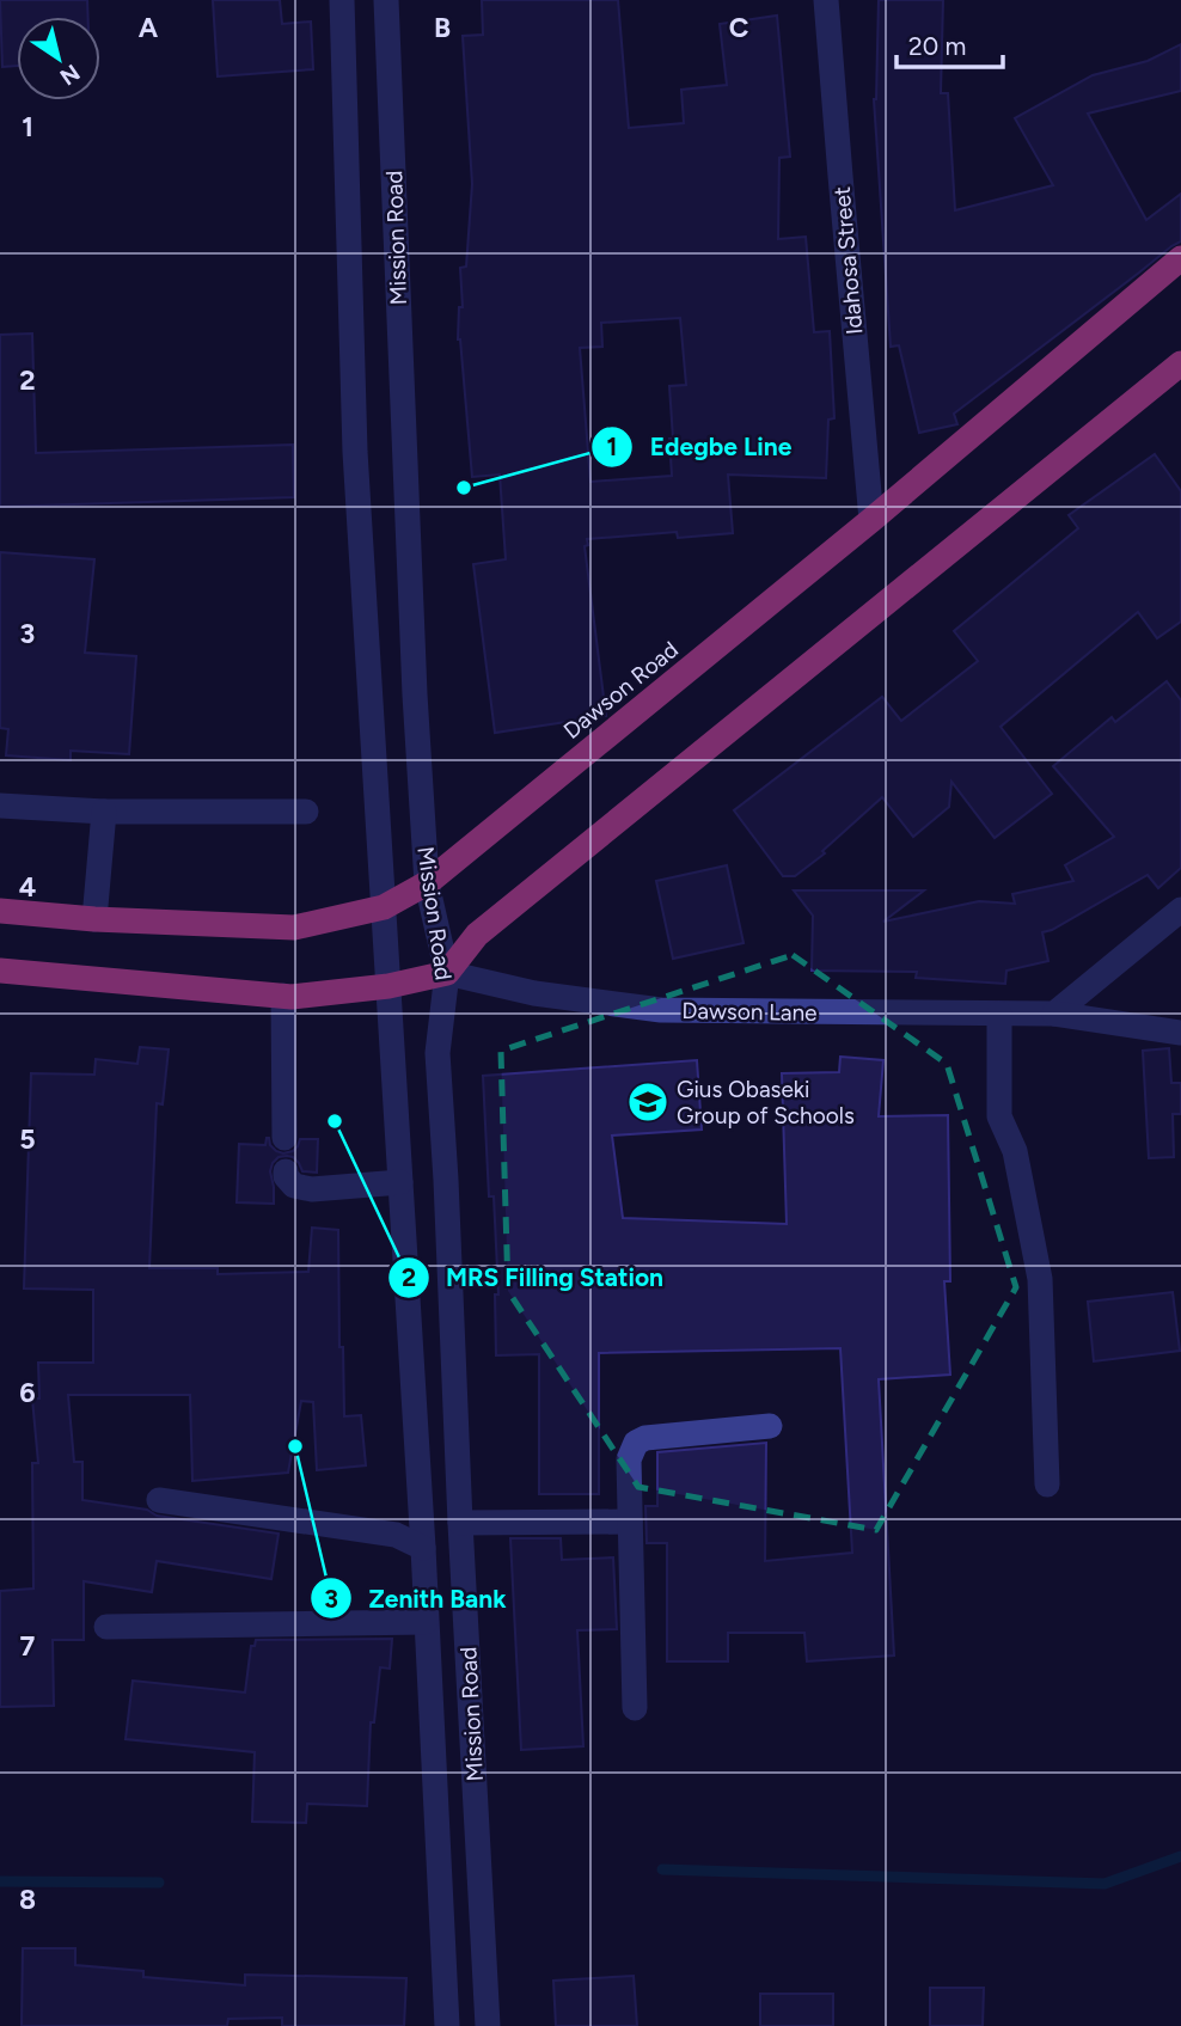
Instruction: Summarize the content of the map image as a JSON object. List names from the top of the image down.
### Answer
{
  "streets": {
    "highway": ["Dawson Road"],
    "street": ["Mission Road", "Idahosa Street", "Dawson Lane"]
  },
  "crossings": [
    ["Mission Road", "Dawson Road"],
    ["Mission Road", "Dawson Lane"],
    ["Idahosa Street", "Dawson Road"]
  ],
  "places": {
    "other": ["Edegbe Line", "MRS Filling Station", "Zenith Bank"],
    "school or university": ["Gius Obaseki Group of Schools"]
  },
  "scale_bar": "20 m",
  "north": "bottom right",
  "grid": {
    "columns": ["A", "B", "C"],
    "rows": [
      "1",
      "2",
      "3",
      "4",
      "5",
      "6",
      "7",
      "8"
    ]
  }
}
